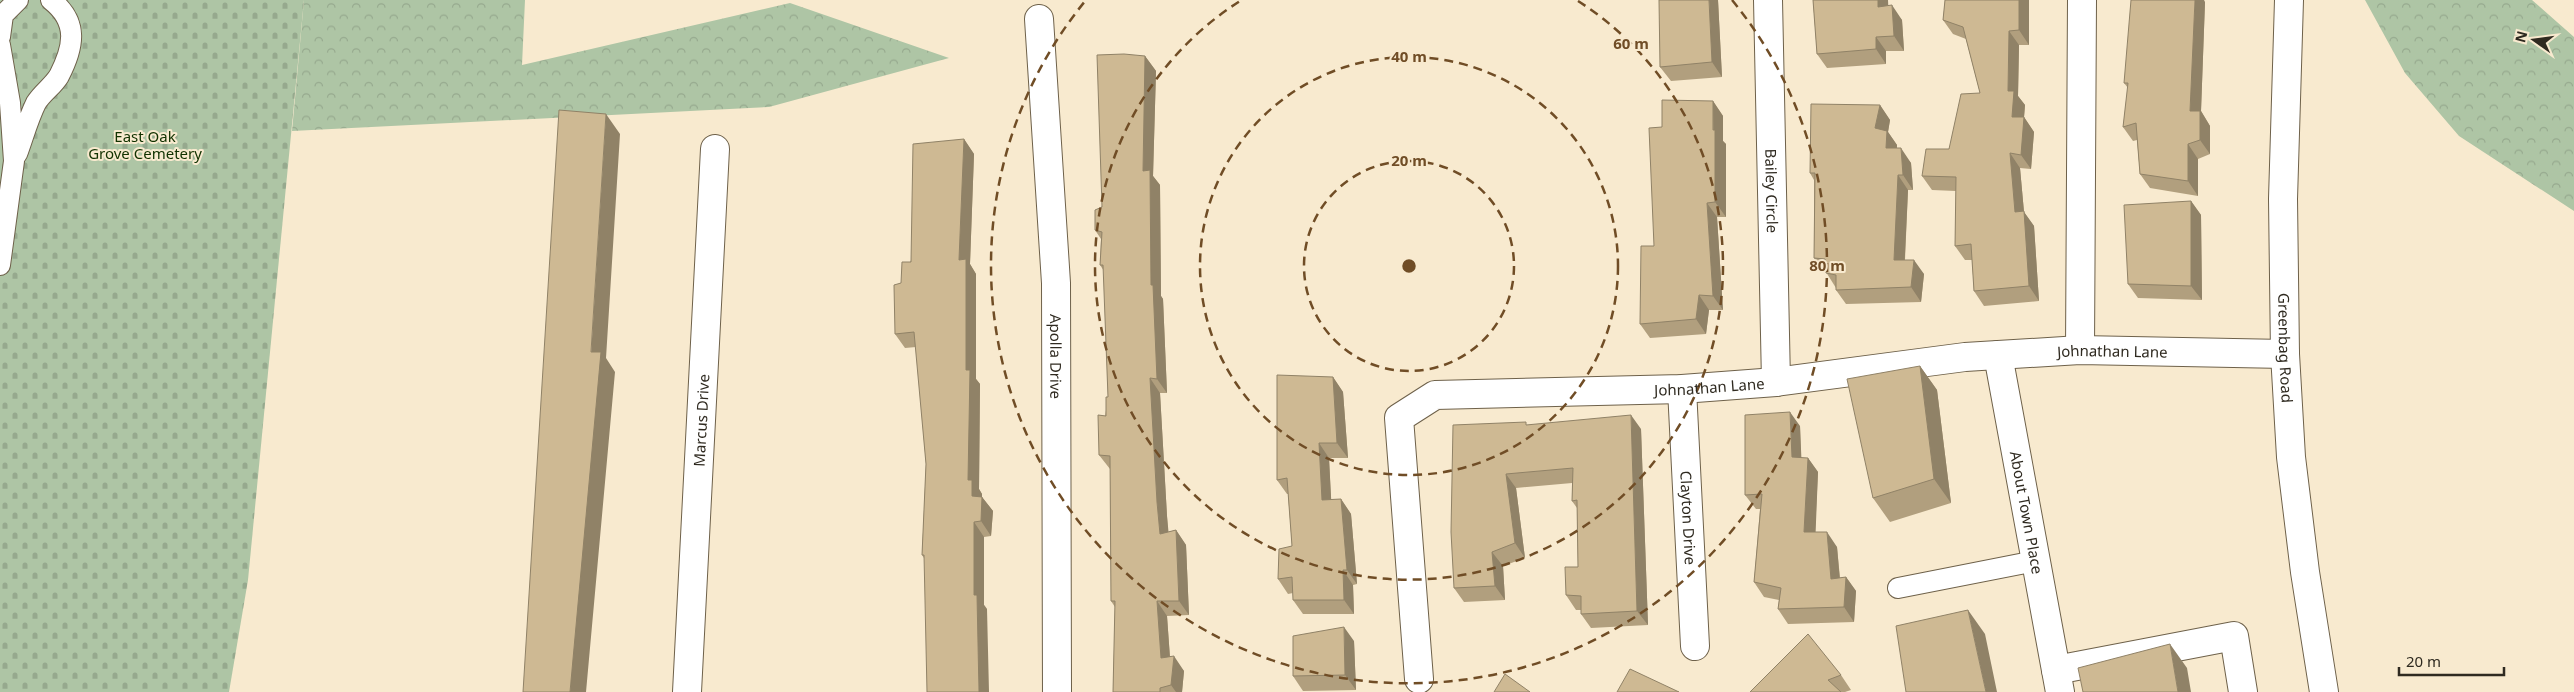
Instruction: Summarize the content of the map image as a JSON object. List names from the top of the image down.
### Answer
{
  "streets": {
    "street": [
      "Bailey Circle",
      "Greenbag Road",
      "Johnathan Lane",
      "Apolla Drive",
      "Marcus Drive",
      "About Town Place",
      "Clayton Drive"
    ]
  },
  "crossings": [
    ["Bailey Circle", "Johnathan Lane"],
    ["Greenbag Road", "Johnathan Lane"],
    ["Johnathan Lane", "About Town Place"],
    ["Johnathan Lane", "Clayton Drive"]
  ],
  "parks": ["East Oak Grove Cemetery"],
  "scale_bar": "20 m",
  "north": "left",
  "rings": [
    "60 m",
    "40 m",
    "20 m",
    "80 m"
  ]
}
